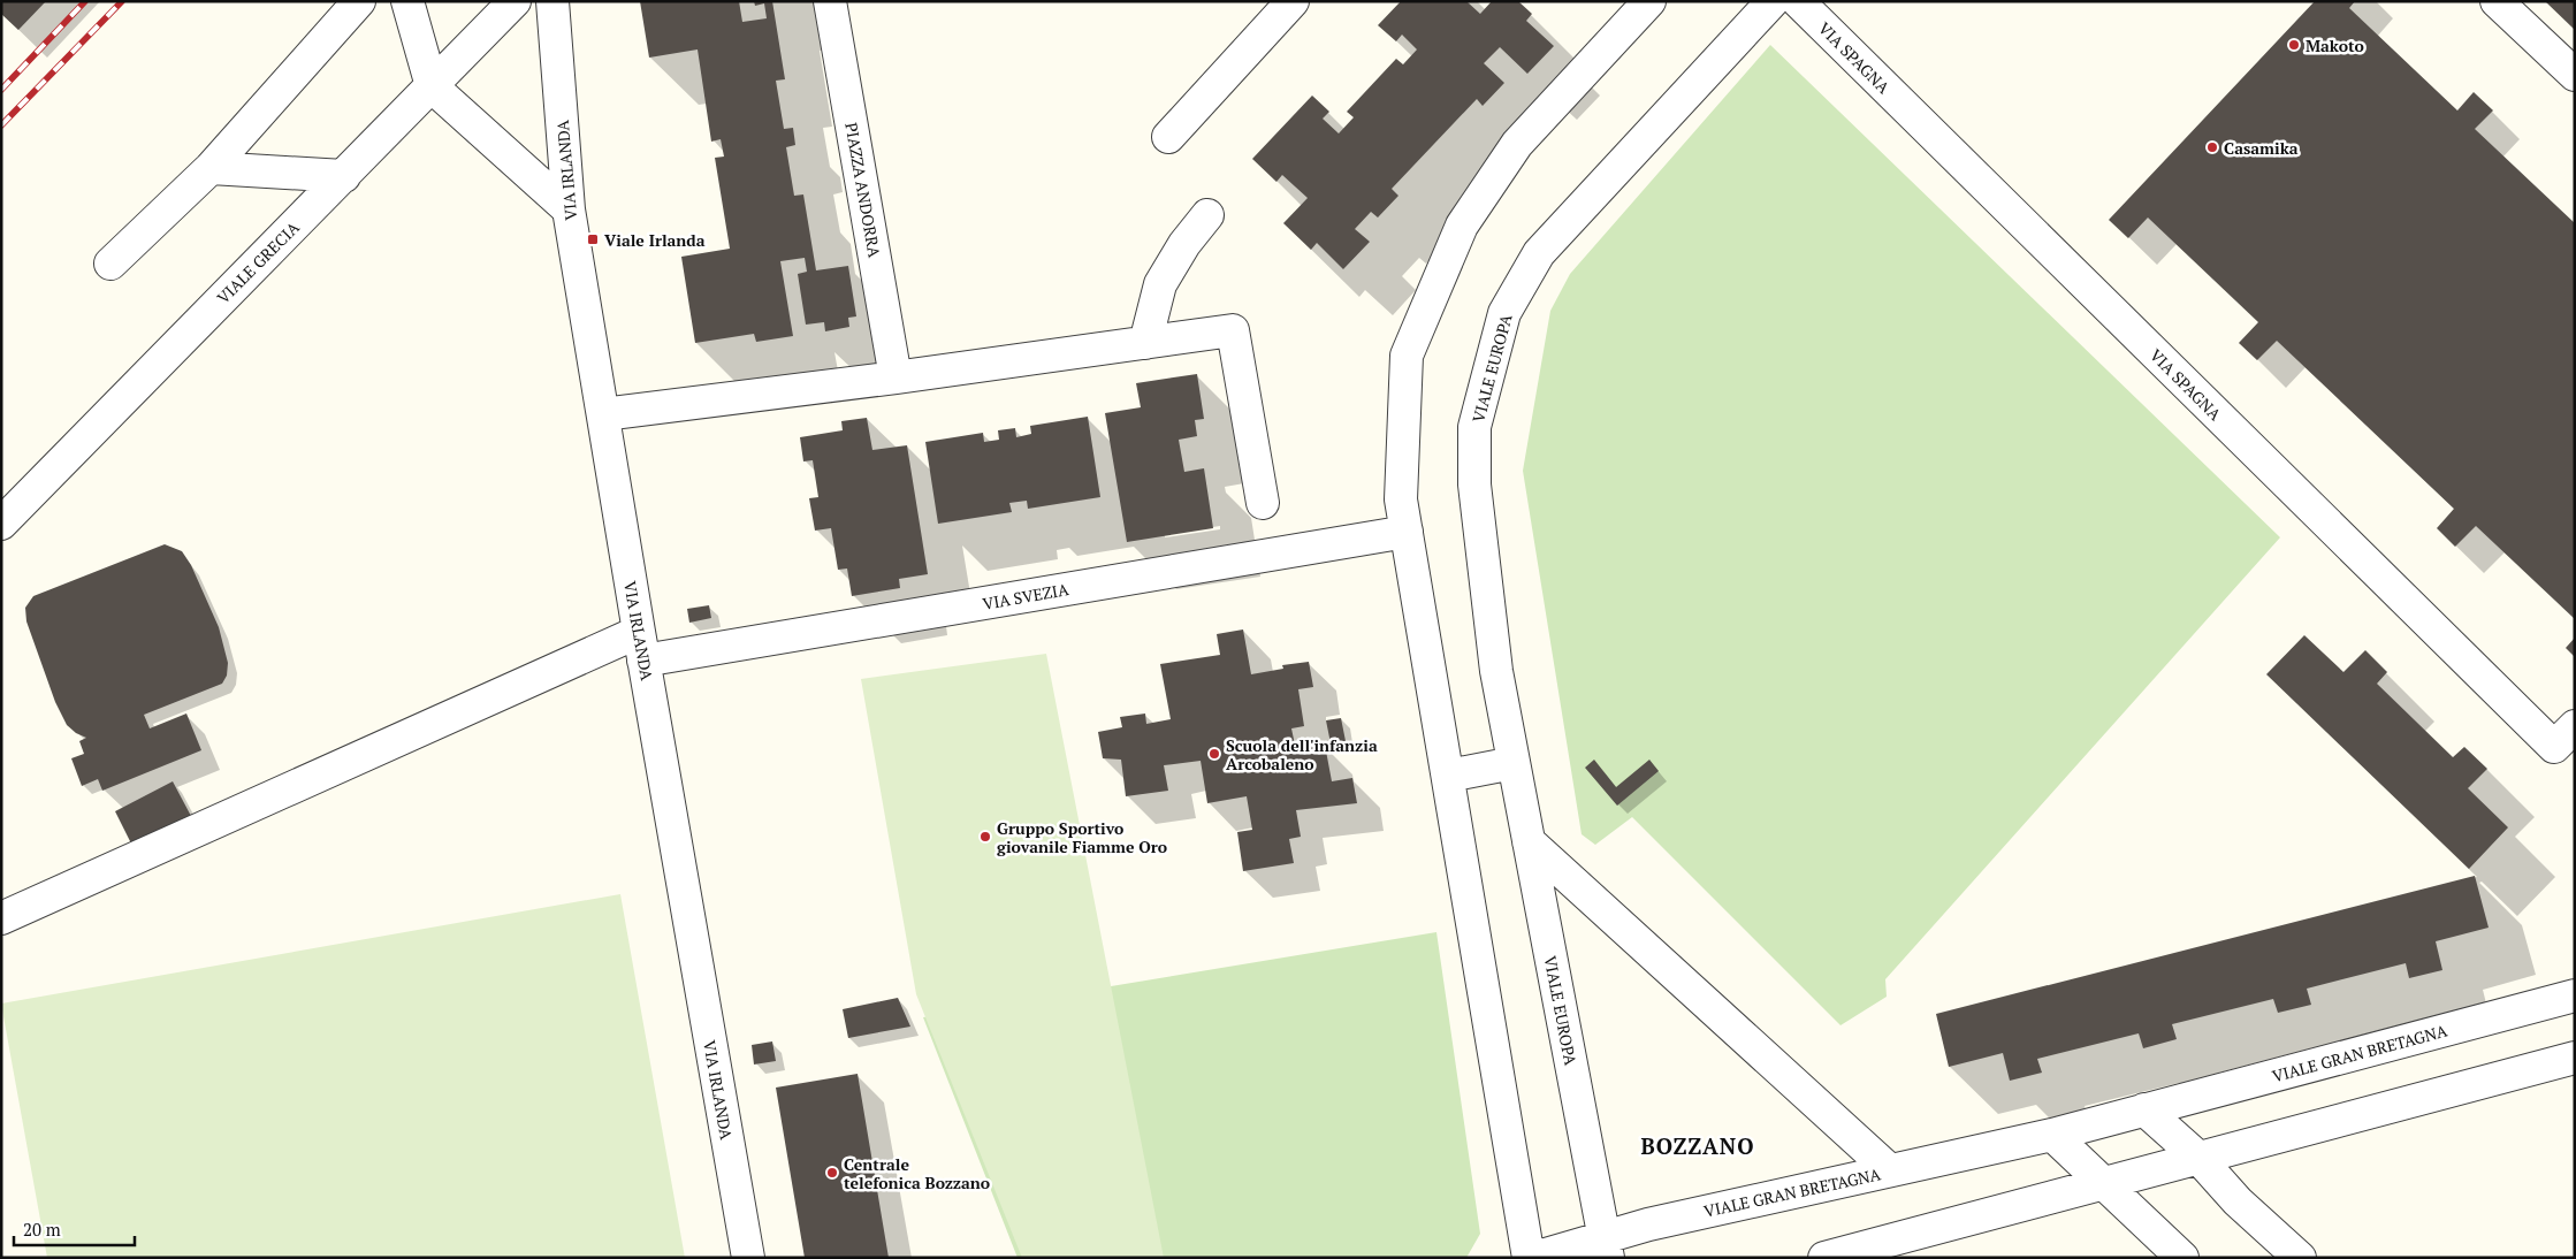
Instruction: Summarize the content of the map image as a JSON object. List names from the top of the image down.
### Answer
{
  "streets": {
    "street": [
      "VIA SPAGNA",
      "VIA IRLANDA",
      "PIAZZA ANDORRA",
      "VIALE GRECIA",
      "VIALE EUROPA",
      "VIA SVEZIA",
      "VIALE GRAN BRETAGNA"
    ]
  },
  "crossings": [
    ["VIA IRLANDA", "VIA SVEZIA"],
    ["VIALE EUROPA", "VIALE GRAN BRETAGNA"]
  ],
  "districts": ["BOZZANO"],
  "places": {
    "other": [
      "Makoto",
      "Casamika",
      "Scuola dell'infanzia Arcobaleno",
      "Gruppo Sportivo giovanile Fiamme Oro",
      "Centrale telefonica Bozzano"
    ],
    "transit": ["Viale Irlanda"]
  },
  "scale_bar": "20 m"
}
